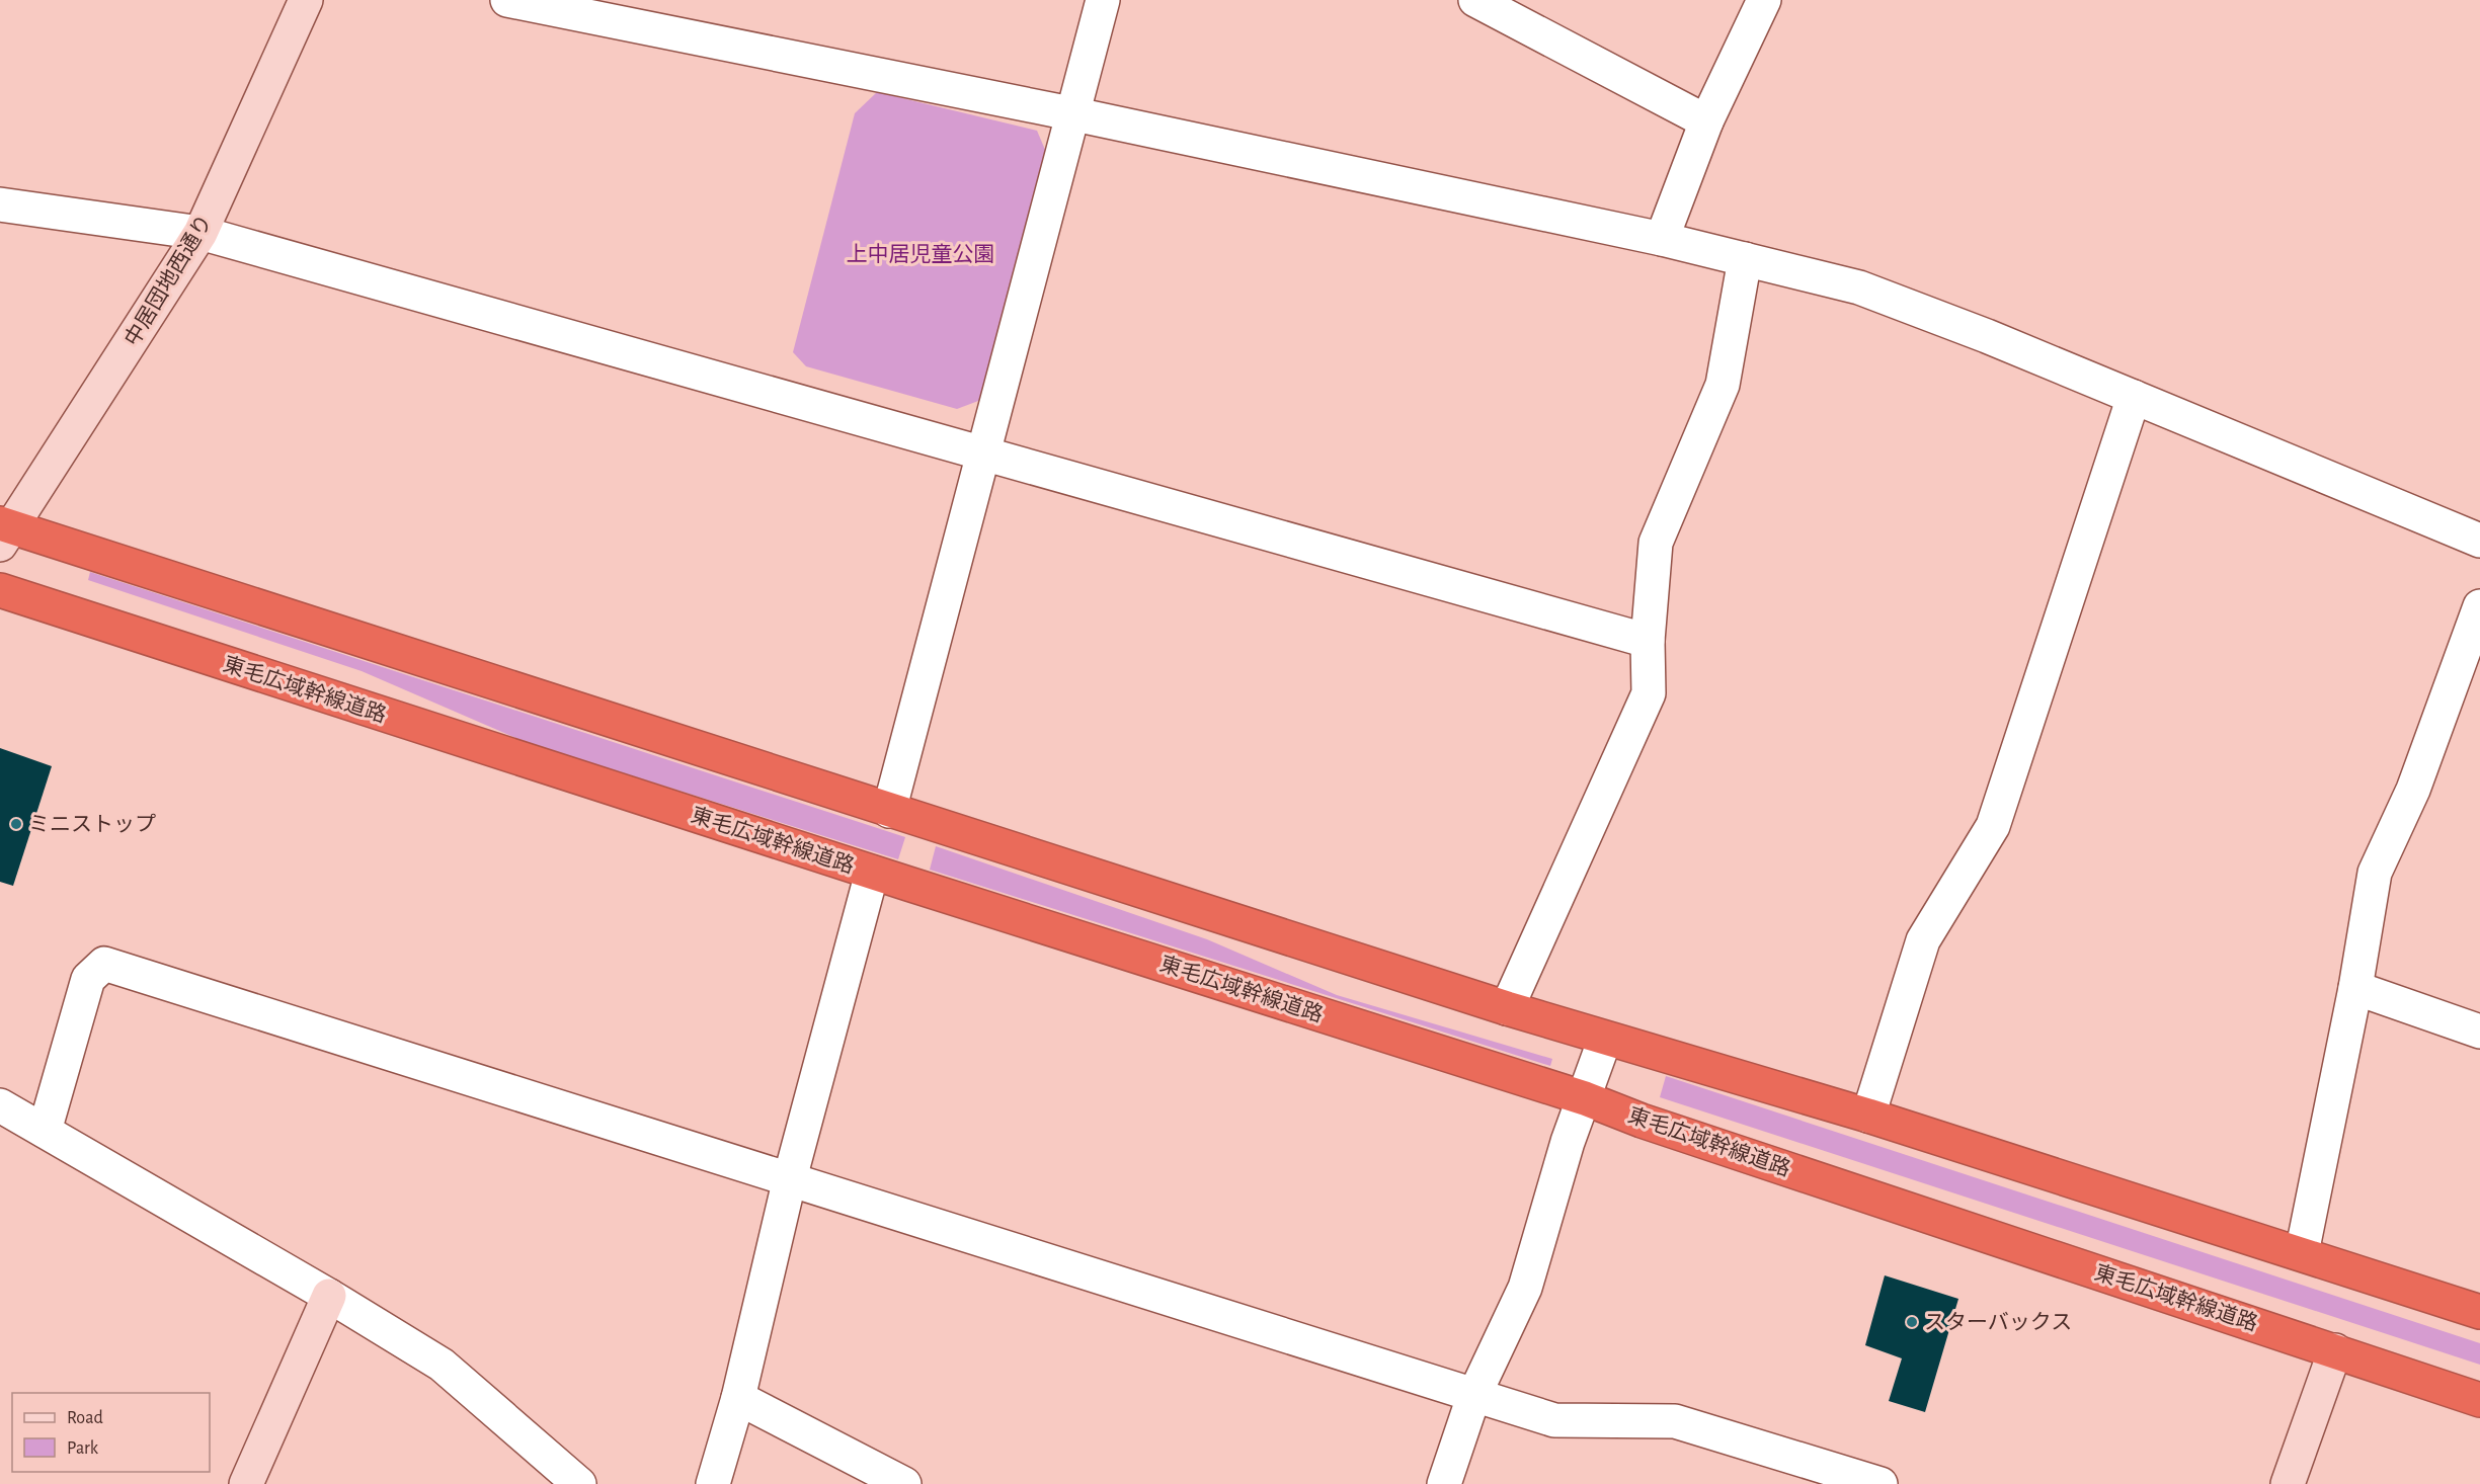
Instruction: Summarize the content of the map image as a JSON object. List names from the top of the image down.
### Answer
{
  "streets": {
    "highway": ["東毛広域幹線道路"],
    "street": ["中居団地西通り"]
  },
  "parks": ["上中居児童公園"],
  "places": ["ミニストップ", "スターバックス"],
  "legend": ["Road", "Park"]
}
